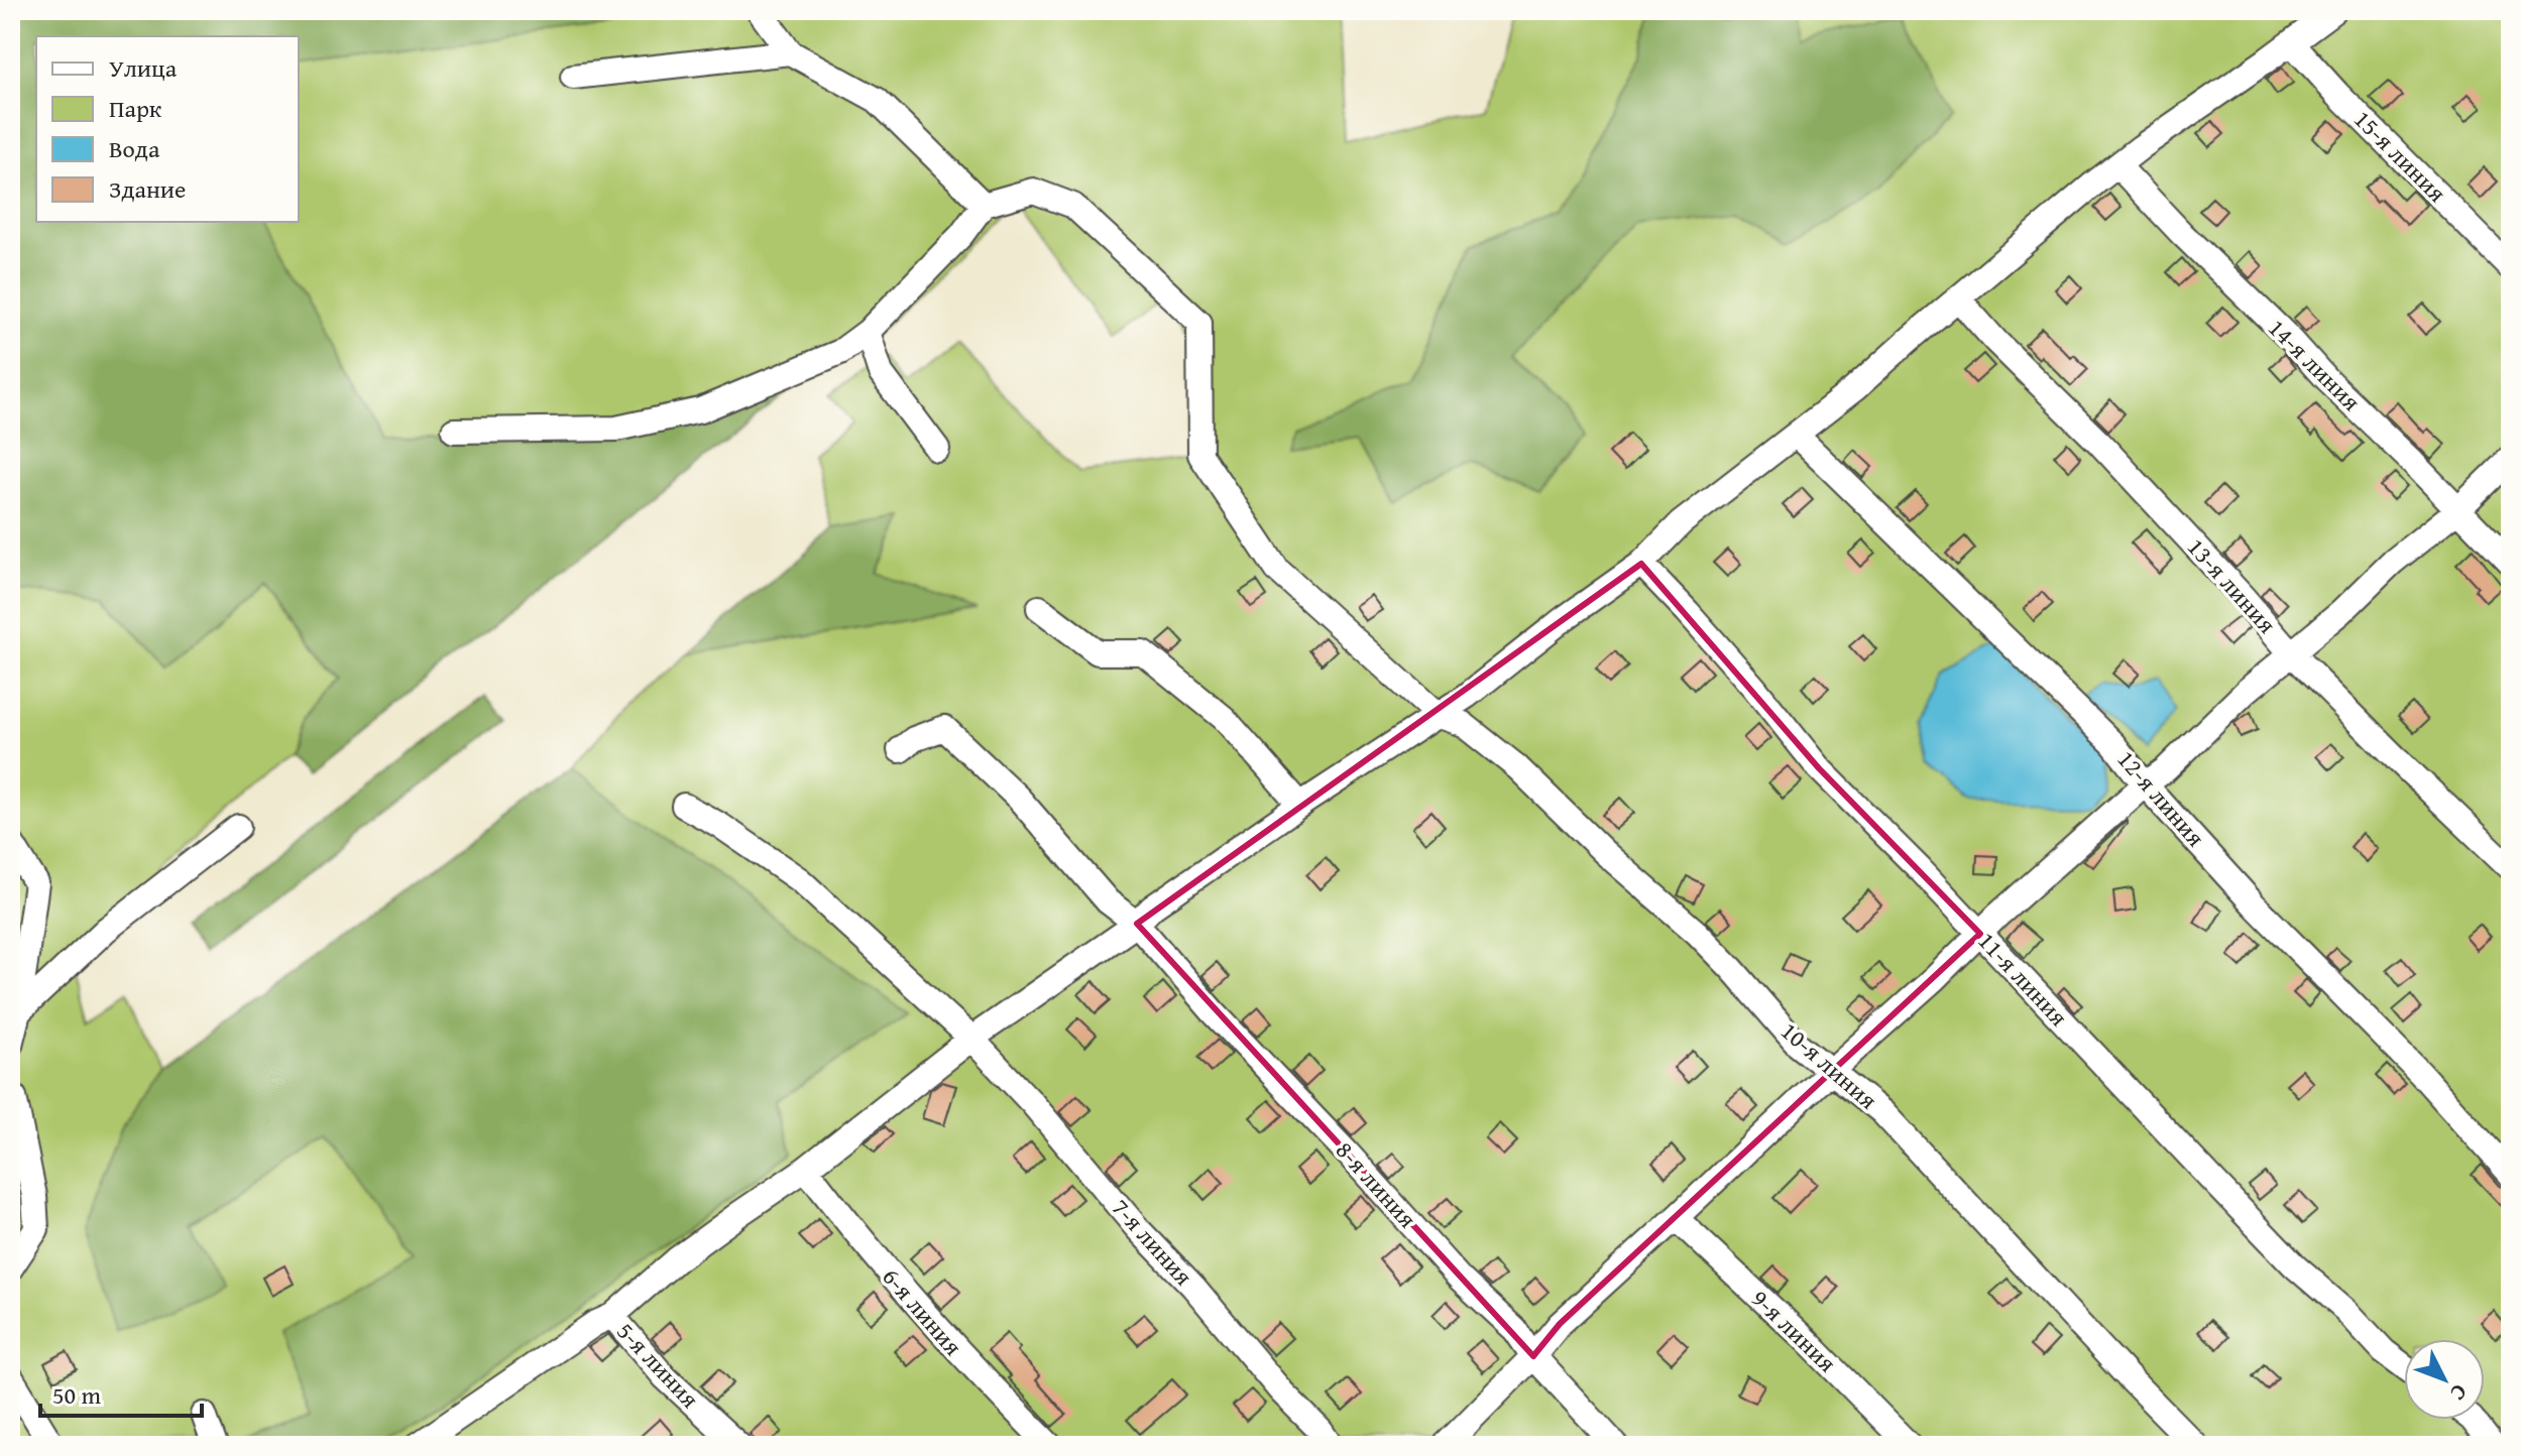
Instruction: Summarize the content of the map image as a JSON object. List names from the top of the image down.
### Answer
{
  "streets": {
    "street": [
      "15-я линия",
      "14-я линия",
      "13-я линия",
      "12-я линия",
      "11-я линия",
      "10-я линия",
      "8-я линия",
      "7-я линия",
      "6-я линия",
      "9-я линия",
      "5-я линия"
    ]
  },
  "legend": [
    "Улица",
    "Парк",
    "Вода",
    "Здание"
  ],
  "scale_bar": "50 m",
  "north": "bottom right"
}
